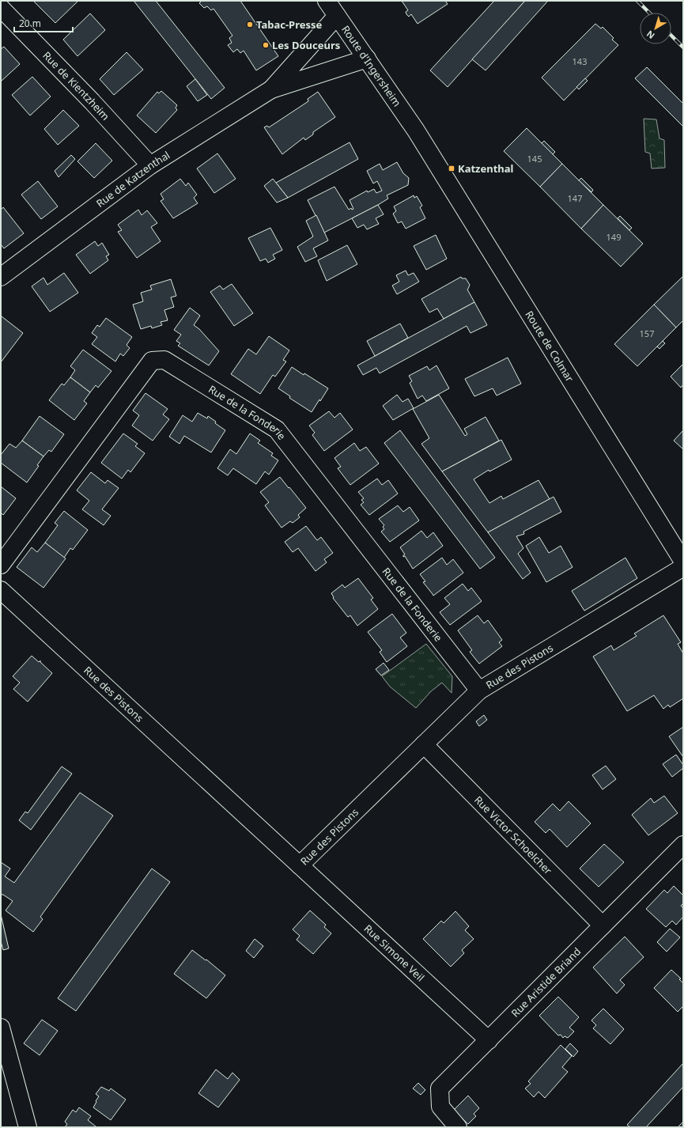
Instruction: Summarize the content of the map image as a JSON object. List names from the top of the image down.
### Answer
{
  "streets": {
    "street": [
      "Route d'Ingersheim",
      "Rue de Kientzheim",
      "Rue de Katzenthal",
      "Route de Colmar",
      "Rue de la Fonderie",
      "Rue des Pistons",
      "Rue Victor Schoelcher",
      "Rue Simone Veil",
      "Rue Aristide Briand"
    ]
  },
  "crossings": [
    ["Route d'Ingersheim", "Rue de Katzenthal"],
    ["Route d'Ingersheim", "Route de Colmar"],
    ["Rue de Kientzheim", "Rue de Katzenthal"],
    ["Rue de la Fonderie", "Rue des Pistons"],
    ["Rue des Pistons", "Rue Victor Schoelcher"],
    ["Rue des Pistons", "Rue Simone Veil"],
    ["Rue Victor Schoelcher", "Rue Aristide Briand"],
    ["Rue Simone Veil", "Rue Aristide Briand"]
  ],
  "places": {
    "other": ["Tabac-Presse", "Les Douceurs"],
    "transit": ["Katzenthal"]
  },
  "house_numbers": [
    "143",
    "145",
    "147",
    "149",
    "157"
  ],
  "scale_bar": "20 m",
  "north": "bottom left"
}
